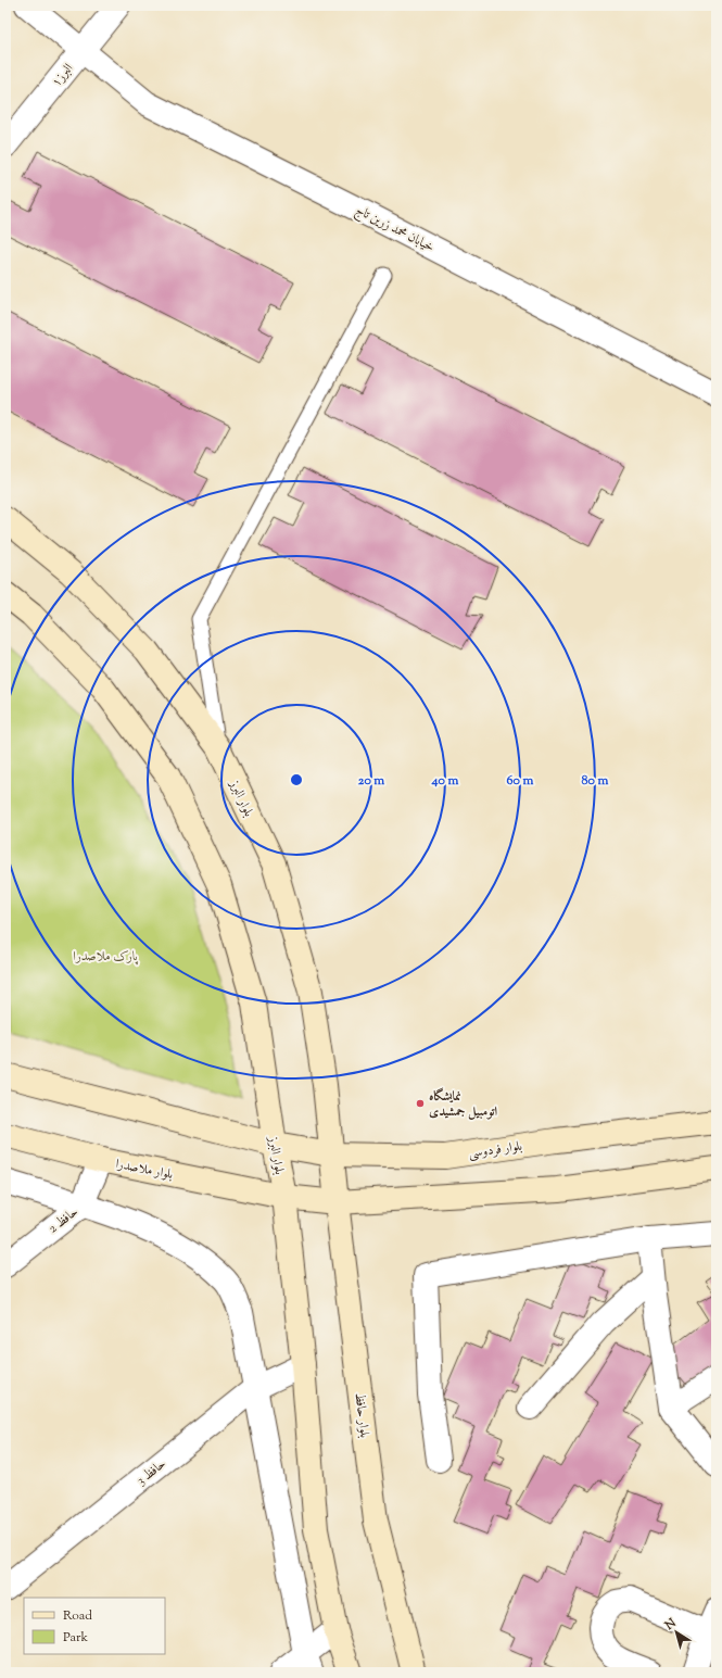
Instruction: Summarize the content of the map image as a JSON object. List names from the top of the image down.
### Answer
{
  "streets": {
    "main road": [
      "بلوار البرز",
      "بلوار فردوسی",
      "بلوار ملاصدرا",
      "بلوار حافظ"
    ],
    "street": [
      "البرز۱",
      "خیابان محمد زرین تاج",
      "حافظ 2",
      "حافظ 3"
    ]
  },
  "crossings": [
    ["البرز۱", "خیابان محمد زرین تاج"],
    ["بلوار البرز", "بلوار فردوسی"],
    ["بلوار البرز", "بلوار ملاصدرا"],
    ["بلوار البرز", "بلوار حافظ"],
    ["بلوار فردوسی", "بلوار حافظ"],
    ["بلوار ملاصدرا", "حافظ 2"]
  ],
  "parks": ["پارک ملاصدرا"],
  "places": ["نمایشگاه اتومبیل جمشیدی"],
  "legend": ["Road", "Park"],
  "north": "top left",
  "rings": [
    "20 m",
    "40 m",
    "60 m",
    "80 m"
  ]
}
